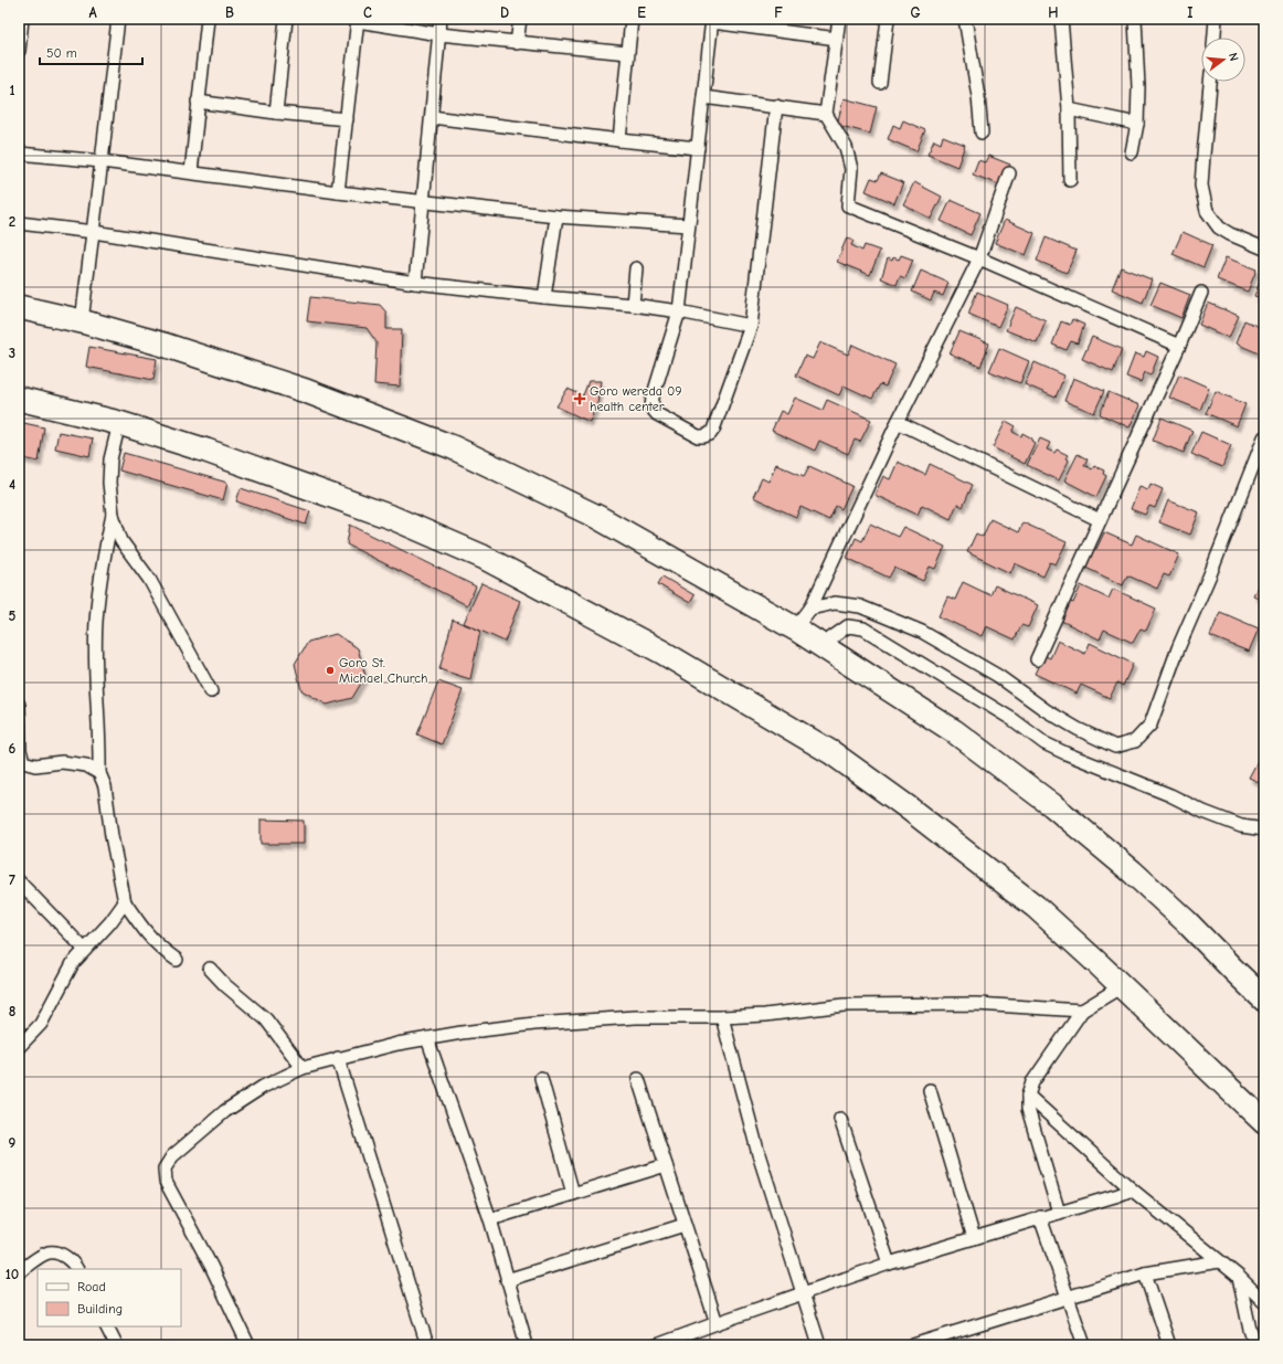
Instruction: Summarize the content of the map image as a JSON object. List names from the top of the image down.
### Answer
{
  "places": {
    "health": ["Goro wereda 09 health center"],
    "other": ["Goro St. Michael Church"]
  },
  "legend": ["Road", "Building"],
  "scale_bar": "50 m",
  "north": "right",
  "grid": {
    "columns": [
      "A",
      "B",
      "C",
      "D",
      "E",
      "F",
      "G",
      "H",
      "I"
    ],
    "rows": [
      "1",
      "2",
      "3",
      "4",
      "5",
      "6",
      "7",
      "8",
      "9",
      "10"
    ]
  }
}
